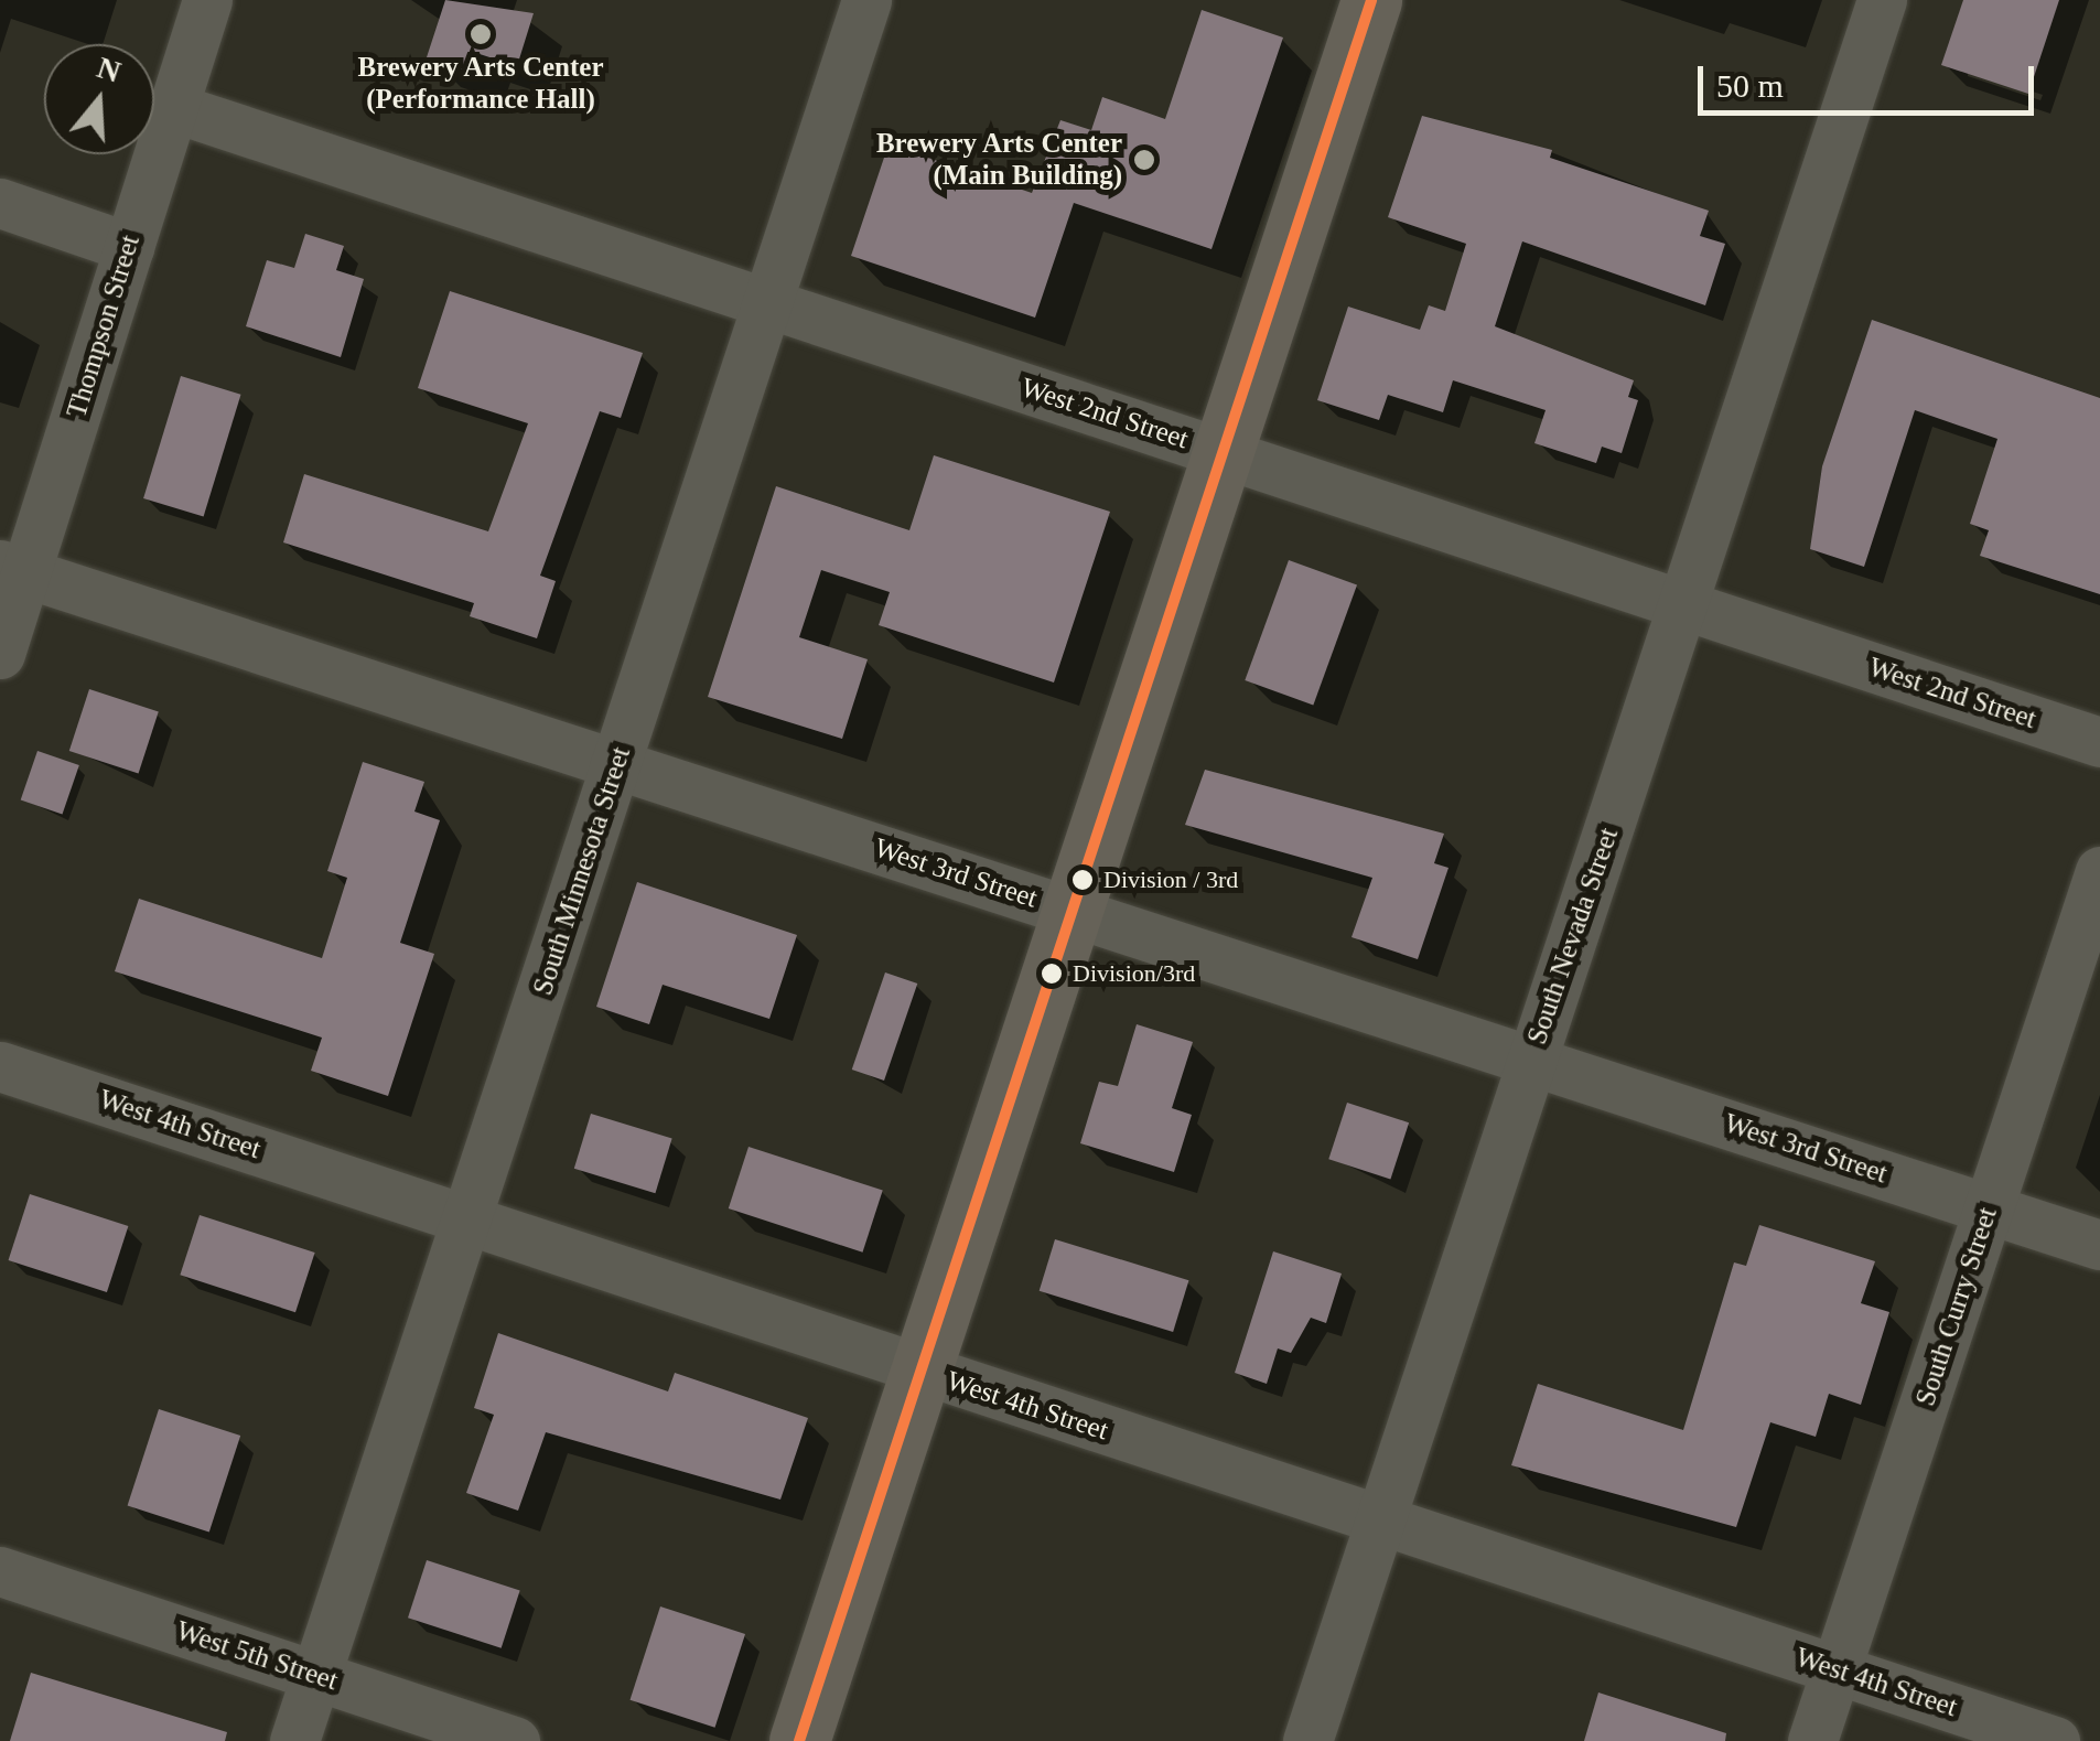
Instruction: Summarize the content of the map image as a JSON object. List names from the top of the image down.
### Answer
{
  "streets": {
    "street": [
      "Thompson Street",
      "West 2nd Street",
      "South Minnesota Street",
      "West 3rd Street",
      "South Nevada Street",
      "West 4th Street",
      "South Curry Street",
      "West 5th Street"
    ]
  },
  "crossings": [
    ["Thompson Street", "West 2nd Street"],
    ["Thompson Street", "West 3rd Street"],
    ["West 2nd Street", "South Minnesota Street"],
    ["West 2nd Street", "South Nevada Street"],
    ["South Minnesota Street", "West 3rd Street"],
    ["South Minnesota Street", "West 4th Street"],
    ["South Minnesota Street", "West 5th Street"],
    ["West 3rd Street", "South Nevada Street"],
    ["West 3rd Street", "South Curry Street"],
    ["South Nevada Street", "West 4th Street"],
    ["West 4th Street", "South Curry Street"]
  ],
  "places": [
    "Brewery Arts Center (Performance Hall)",
    "Brewery Arts Center (Main Building)",
    "Division / 3rd",
    "Division/3rd"
  ],
  "scale_bar": "50 m",
  "north": "top"
}
